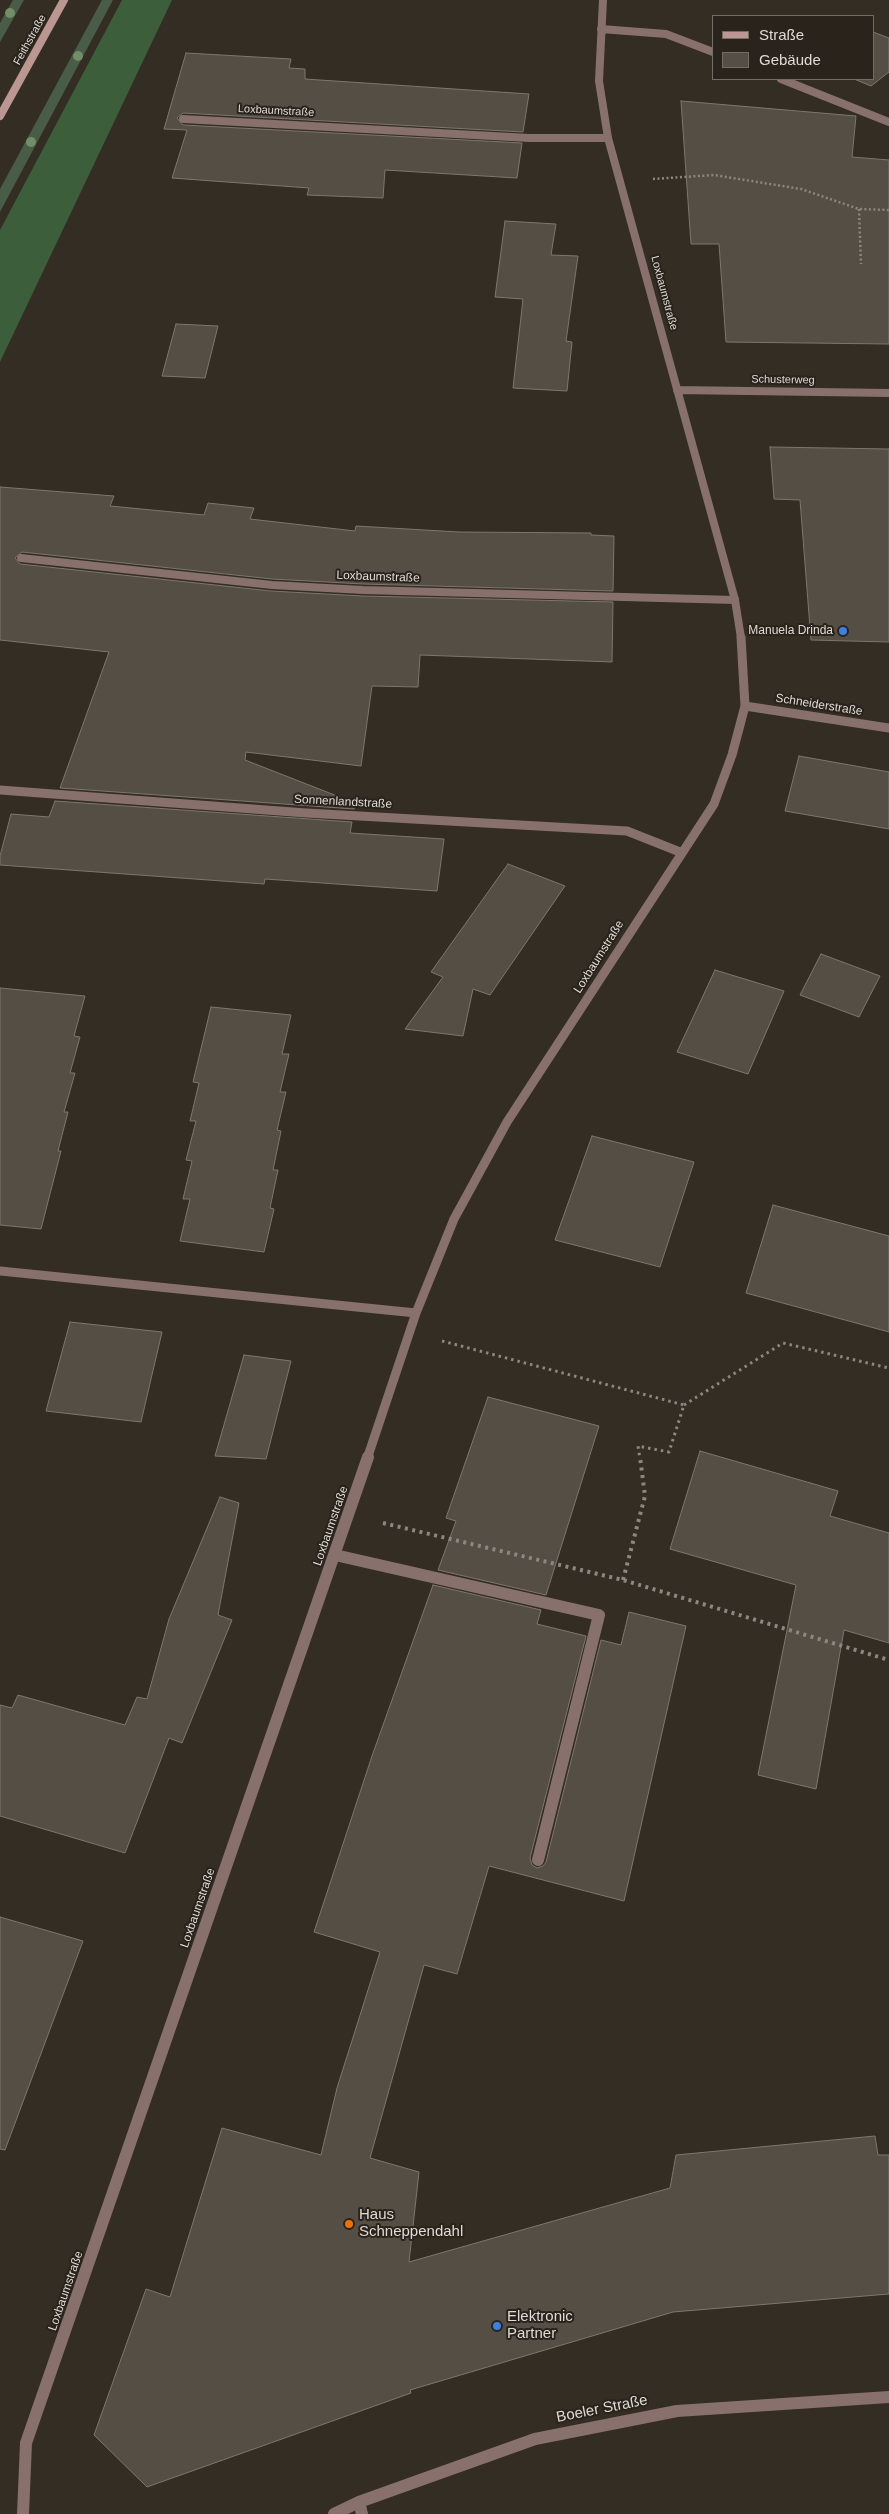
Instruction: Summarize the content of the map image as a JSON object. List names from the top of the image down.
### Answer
{
  "streets": {
    "main road": ["Feithstraße"],
    "street": [
      "Loxbaumstraße",
      "Schusterweg",
      "Schneiderstraße",
      "Sonnenlandstraße",
      "Boeler Straße"
    ]
  },
  "crossings": [
    ["Loxbaumstraße", "Schusterweg"],
    ["Loxbaumstraße", "Schneiderstraße"],
    ["Loxbaumstraße", "Sonnenlandstraße"]
  ],
  "places": ["Manuela Drinda", "Haus Schneppendahl", "Elektronic Partner"],
  "legend": ["Straße", "Gebäude"]
}
